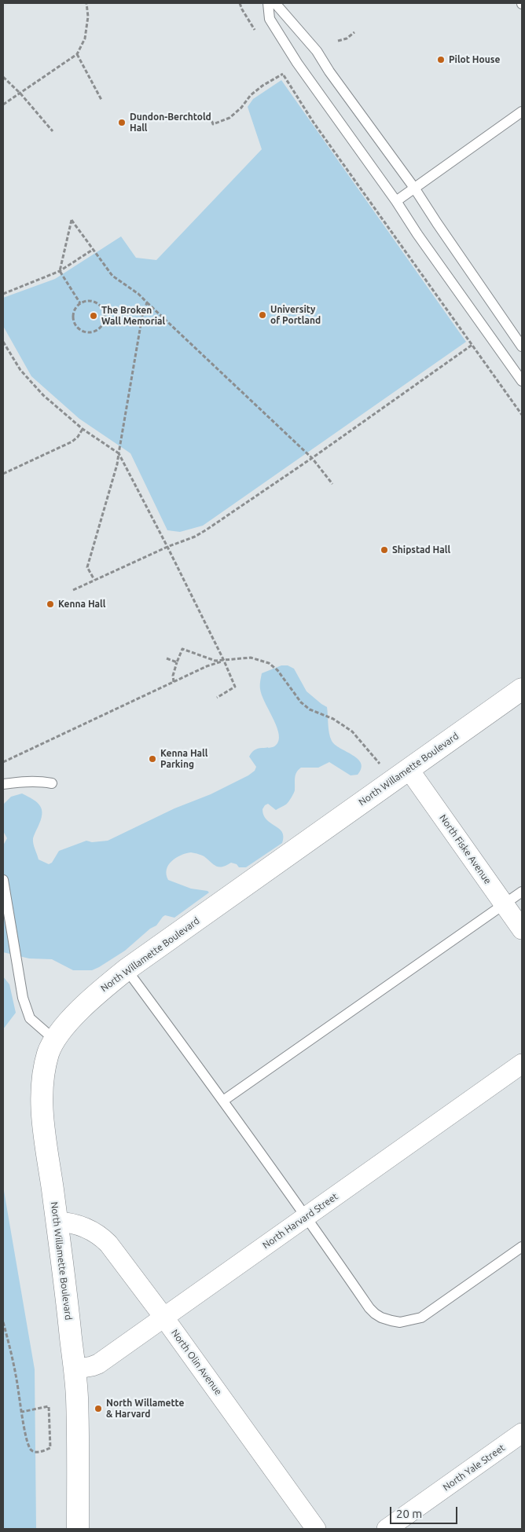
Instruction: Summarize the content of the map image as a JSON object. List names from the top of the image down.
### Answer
{
  "streets": {
    "main road": ["North Willamette Boulevard"],
    "street": [
      "North Fiske Avenue",
      "North Harvard Street",
      "North Olin Avenue",
      "North Yale Street"
    ]
  },
  "crossings": [
    ["North Willamette Boulevard", "North Fiske Avenue"],
    ["North Willamette Boulevard", "North Harvard Street"],
    ["North Willamette Boulevard", "North Olin Avenue"],
    ["North Harvard Street", "North Olin Avenue"]
  ],
  "places": [
    "Pilot House",
    "Dundon-Berchtold Hall",
    "University of Portland",
    "The Broken Wall Memorial",
    "Shipstad Hall",
    "Kenna Hall",
    "Kenna Hall Parking",
    "North Willamette & Harvard"
  ],
  "scale_bar": "20 m"
}
